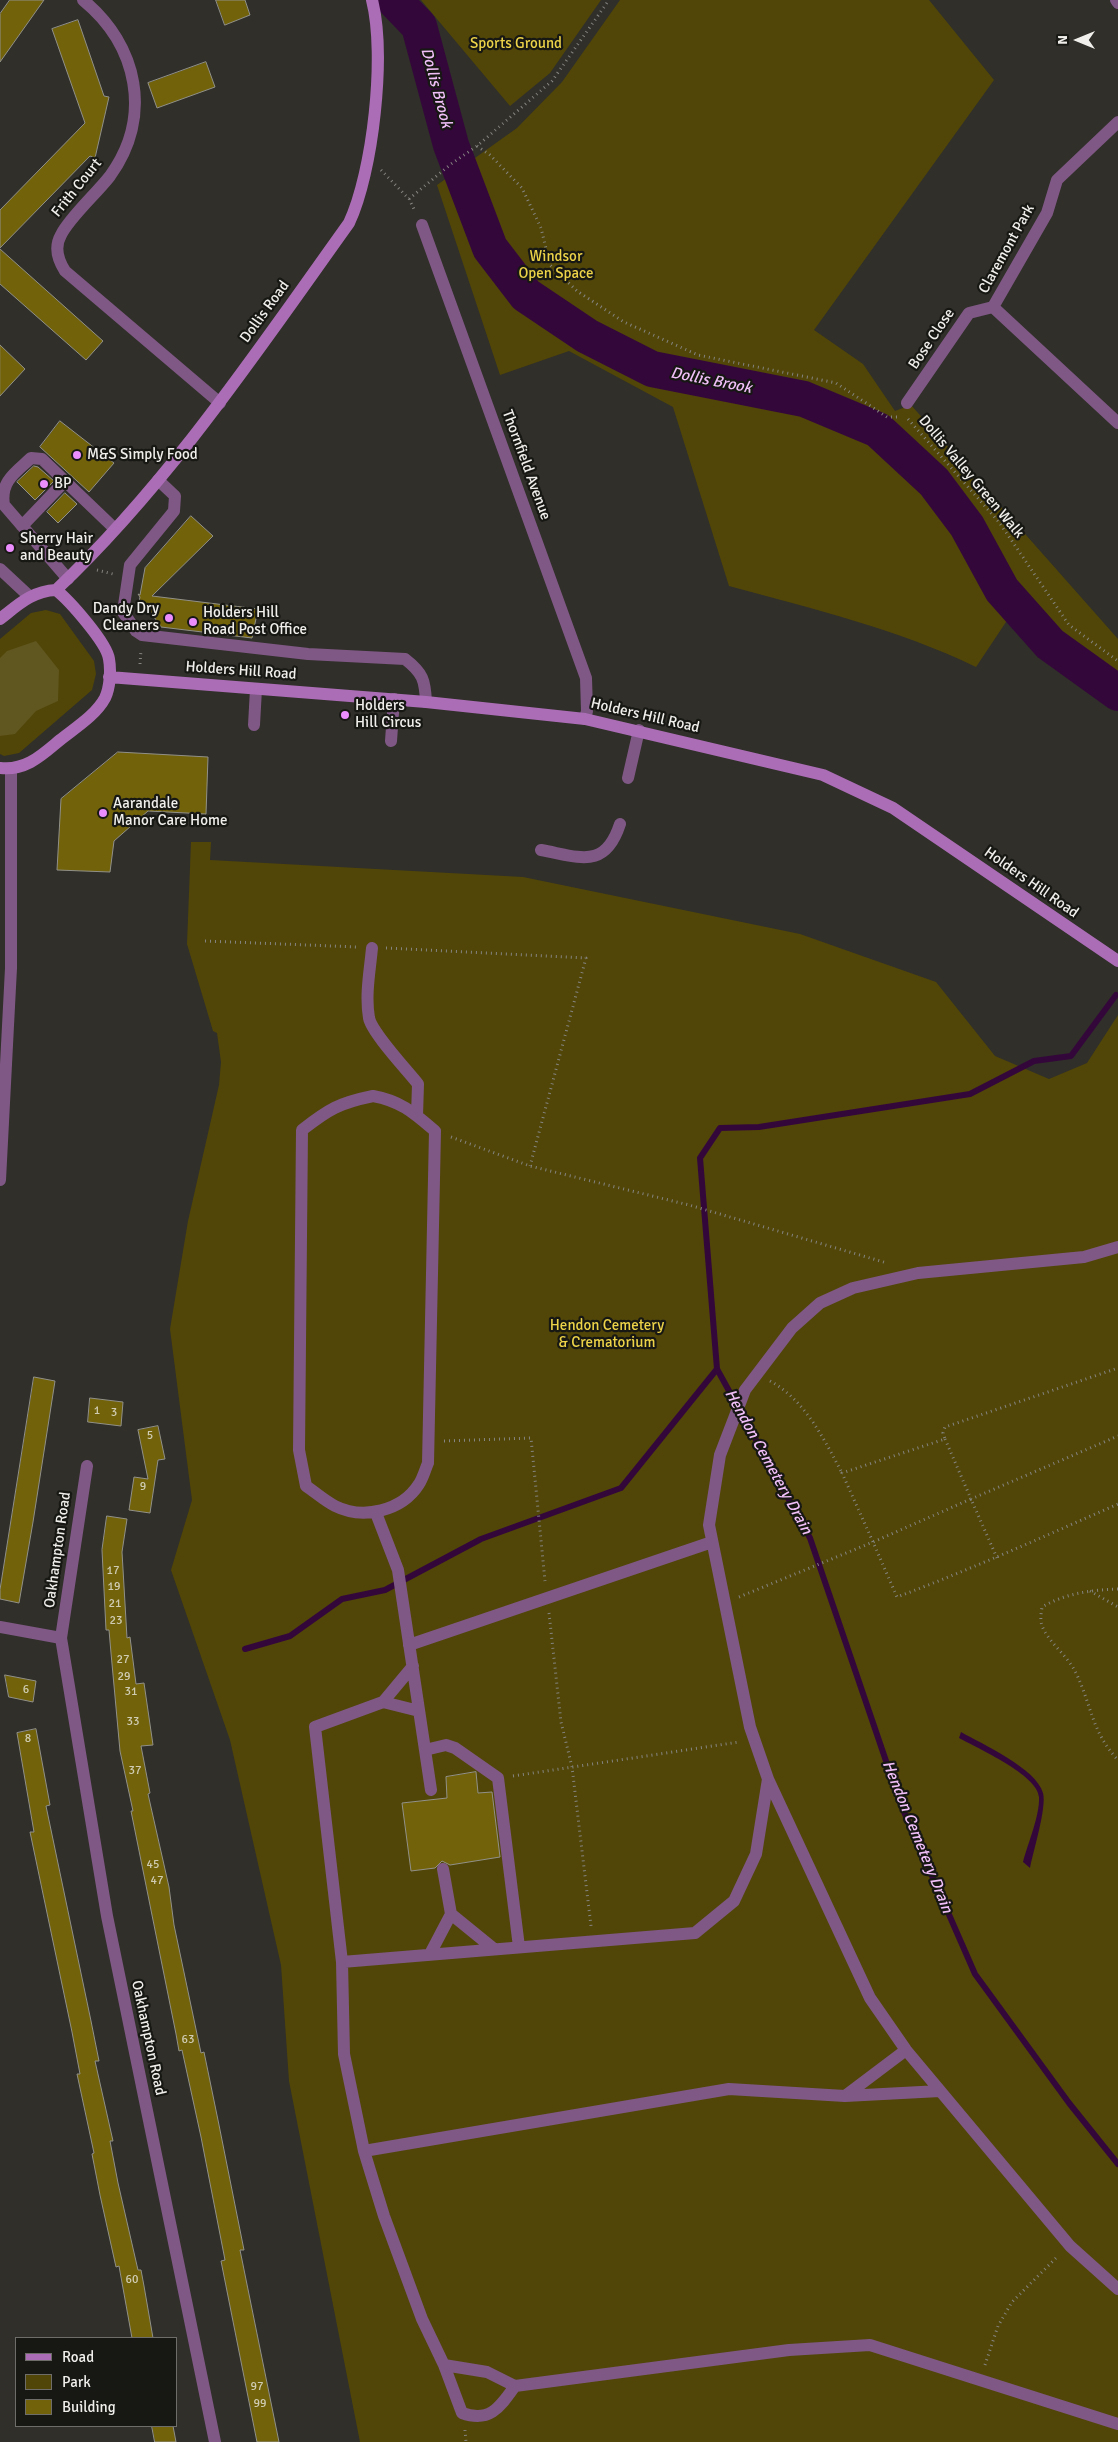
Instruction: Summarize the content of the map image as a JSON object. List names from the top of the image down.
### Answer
{
  "streets": {
    "main road": ["Dollis Road", "Holders Hill Road"],
    "street": [
      "Frith Court",
      "Claremont Park",
      "Bose Close",
      "Thornfield Avenue",
      "Oakhampton Road"
    ],
    "path": ["Dollis Valley Green Walk"]
  },
  "crossings": [
    ["Frith Court", "Dollis Road"],
    ["Claremont Park", "Bose Close"],
    ["Thornfield Avenue", "Holders Hill Road"]
  ],
  "water": ["Dollis Brook", "Hendon Cemetery Drain"],
  "parks": ["Sports Ground", "Windsor Open Space", "Hendon Cemetery & Crematorium"],
  "places": [
    "M&S Simply Food",
    "BP",
    "Sherry Hair and Beauty",
    "Dandy Dry Cleaners",
    "Holders Hill Road Post Office",
    "Holders Hill Circus",
    "Aarandale Manor Care Home"
  ],
  "house_numbers": [
    "1",
    "3",
    "5",
    "9",
    "17",
    "19",
    "21",
    "23",
    "27",
    "29",
    "6",
    "31",
    "33",
    "8",
    "37",
    "45",
    "47",
    "63",
    "60",
    "97",
    "99"
  ],
  "legend": ["Road", "Park", "Building"],
  "north": "left"
}
